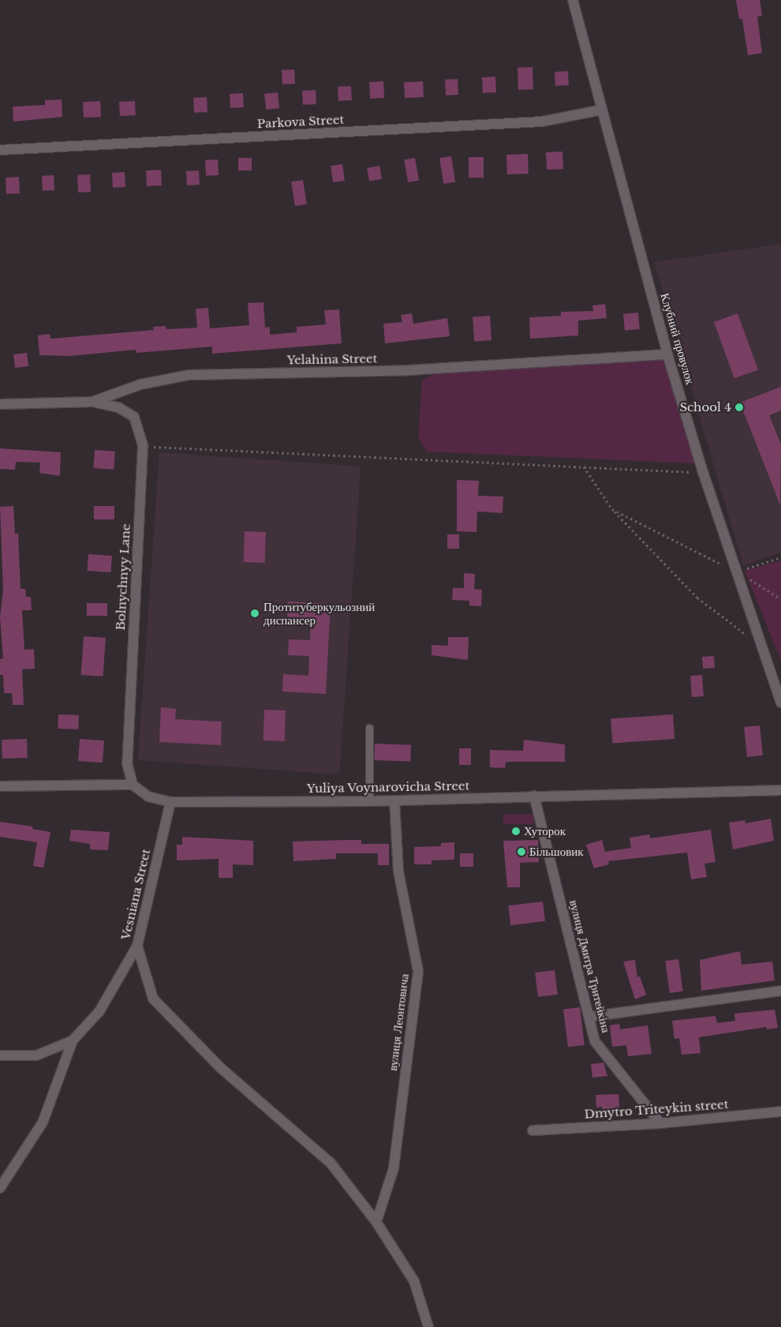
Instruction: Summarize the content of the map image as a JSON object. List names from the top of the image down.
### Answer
{
  "streets": {
    "street": [
      "Parkova Street",
      "Клубний провулок",
      "Yelahina Street",
      "Bolnychnyy Lane",
      "Yuliya Voynarovicha Street",
      "Vesniana Street",
      "вулиця Дмитра Тритейкіна",
      "вулиця Леонтовича",
      "Dmytro Triteykin street"
    ]
  },
  "crossings": [
    ["Parkova Street", "Клубний провулок"],
    ["Клубний провулок", "Yelahina Street"],
    ["Yelahina Street", "Bolnychnyy Lane"],
    ["Bolnychnyy Lane", "Yuliya Voynarovicha Street"],
    ["Yuliya Voynarovicha Street", "Vesniana Street"],
    ["Yuliya Voynarovicha Street", "вулиця Дмитра Тритейкіна"],
    ["Yuliya Voynarovicha Street", "вулиця Леонтовича"],
    ["вулиця Дмитра Тритейкіна", "Dmytro Triteykin street"]
  ],
  "places": [
    "School 4",
    "Протитуберкульозний диспансер",
    "Хуторок",
    "Більшовик"
  ]
}
